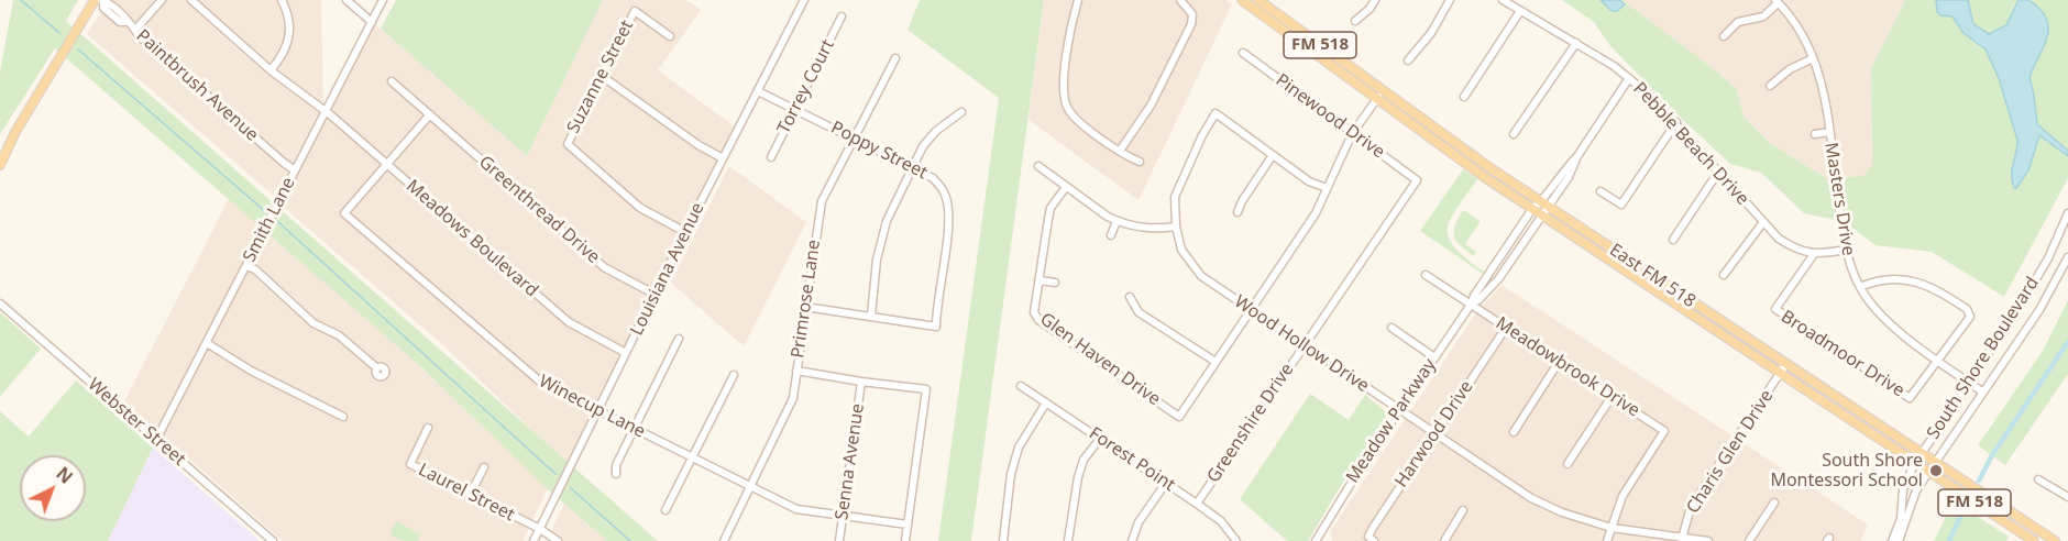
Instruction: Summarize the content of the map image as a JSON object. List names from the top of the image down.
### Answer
{
  "streets": {
    "main road": ["FM 518", "East FM 518"],
    "street": [
      "Suzanne Street",
      "Paintbrush Avenue",
      "Torrey Court",
      "Pinewood Drive",
      "Pebble Beach Drive",
      "Poppy Street",
      "Masters Drive",
      "Greenthread Drive",
      "Smith Lane",
      "Meadows Boulevard",
      "Louisiana Avenue",
      "Primrose Lane",
      "Wood Hollow Drive",
      "Broadmoor Drive",
      "South Shore Boulevard",
      "Glen Haven Drive",
      "Meadowbrook Drive",
      "Winecup Lane",
      "Meadow Parkway",
      "Webster Street",
      "Greenshire Drive",
      "Harwood Drive",
      "Charis Glen Drive",
      "Forest Point",
      "Senna Avenue",
      "Laurel Street"
    ]
  },
  "crossings": [
    ["Suzanne Street", "Louisiana Avenue"],
    ["Paintbrush Avenue", "Smith Lane"],
    ["Torrey Court", "Poppy Street"],
    ["Pinewood Drive", "Greenshire Drive"],
    ["Pebble Beach Drive", "Masters Drive"],
    ["Pebble Beach Drive", "Broadmoor Drive"],
    ["Poppy Street", "Louisiana Avenue"],
    ["Poppy Street", "Primrose Lane"],
    ["Masters Drive", "Broadmoor Drive"],
    ["Masters Drive", "South Shore Boulevard"],
    ["Greenthread Drive", "Louisiana Avenue"],
    ["Smith Lane", "Meadows Boulevard"],
    ["Smith Lane", "Webster Street"],
    ["Meadows Boulevard", "Louisiana Avenue"],
    ["Meadows Boulevard", "Winecup Lane"],
    ["Louisiana Avenue", "Winecup Lane"],
    ["Louisiana Avenue", "Laurel Street"],
    ["East FM 518", "South Shore Boulevard"],
    ["East FM 518", "Meadow Parkway"],
    ["East FM 518", "Charis Glen Drive"],
    ["Primrose Lane", "Winecup Lane"],
    ["Wood Hollow Drive", "Meadowbrook Drive"],
    ["Wood Hollow Drive", "Meadow Parkway"],
    ["Wood Hollow Drive", "Greenshire Drive"],
    ["Wood Hollow Drive", "Harwood Drive"],
    ["Wood Hollow Drive", "Charis Glen Drive"],
    ["Meadowbrook Drive", "Meadow Parkway"],
    ["Meadowbrook Drive", "Harwood Drive"],
    ["Winecup Lane", "Senna Avenue"],
    ["Greenshire Drive", "Forest Point"]
  ],
  "places": ["South Shore Montessori School"],
  "north": "top right"
}
